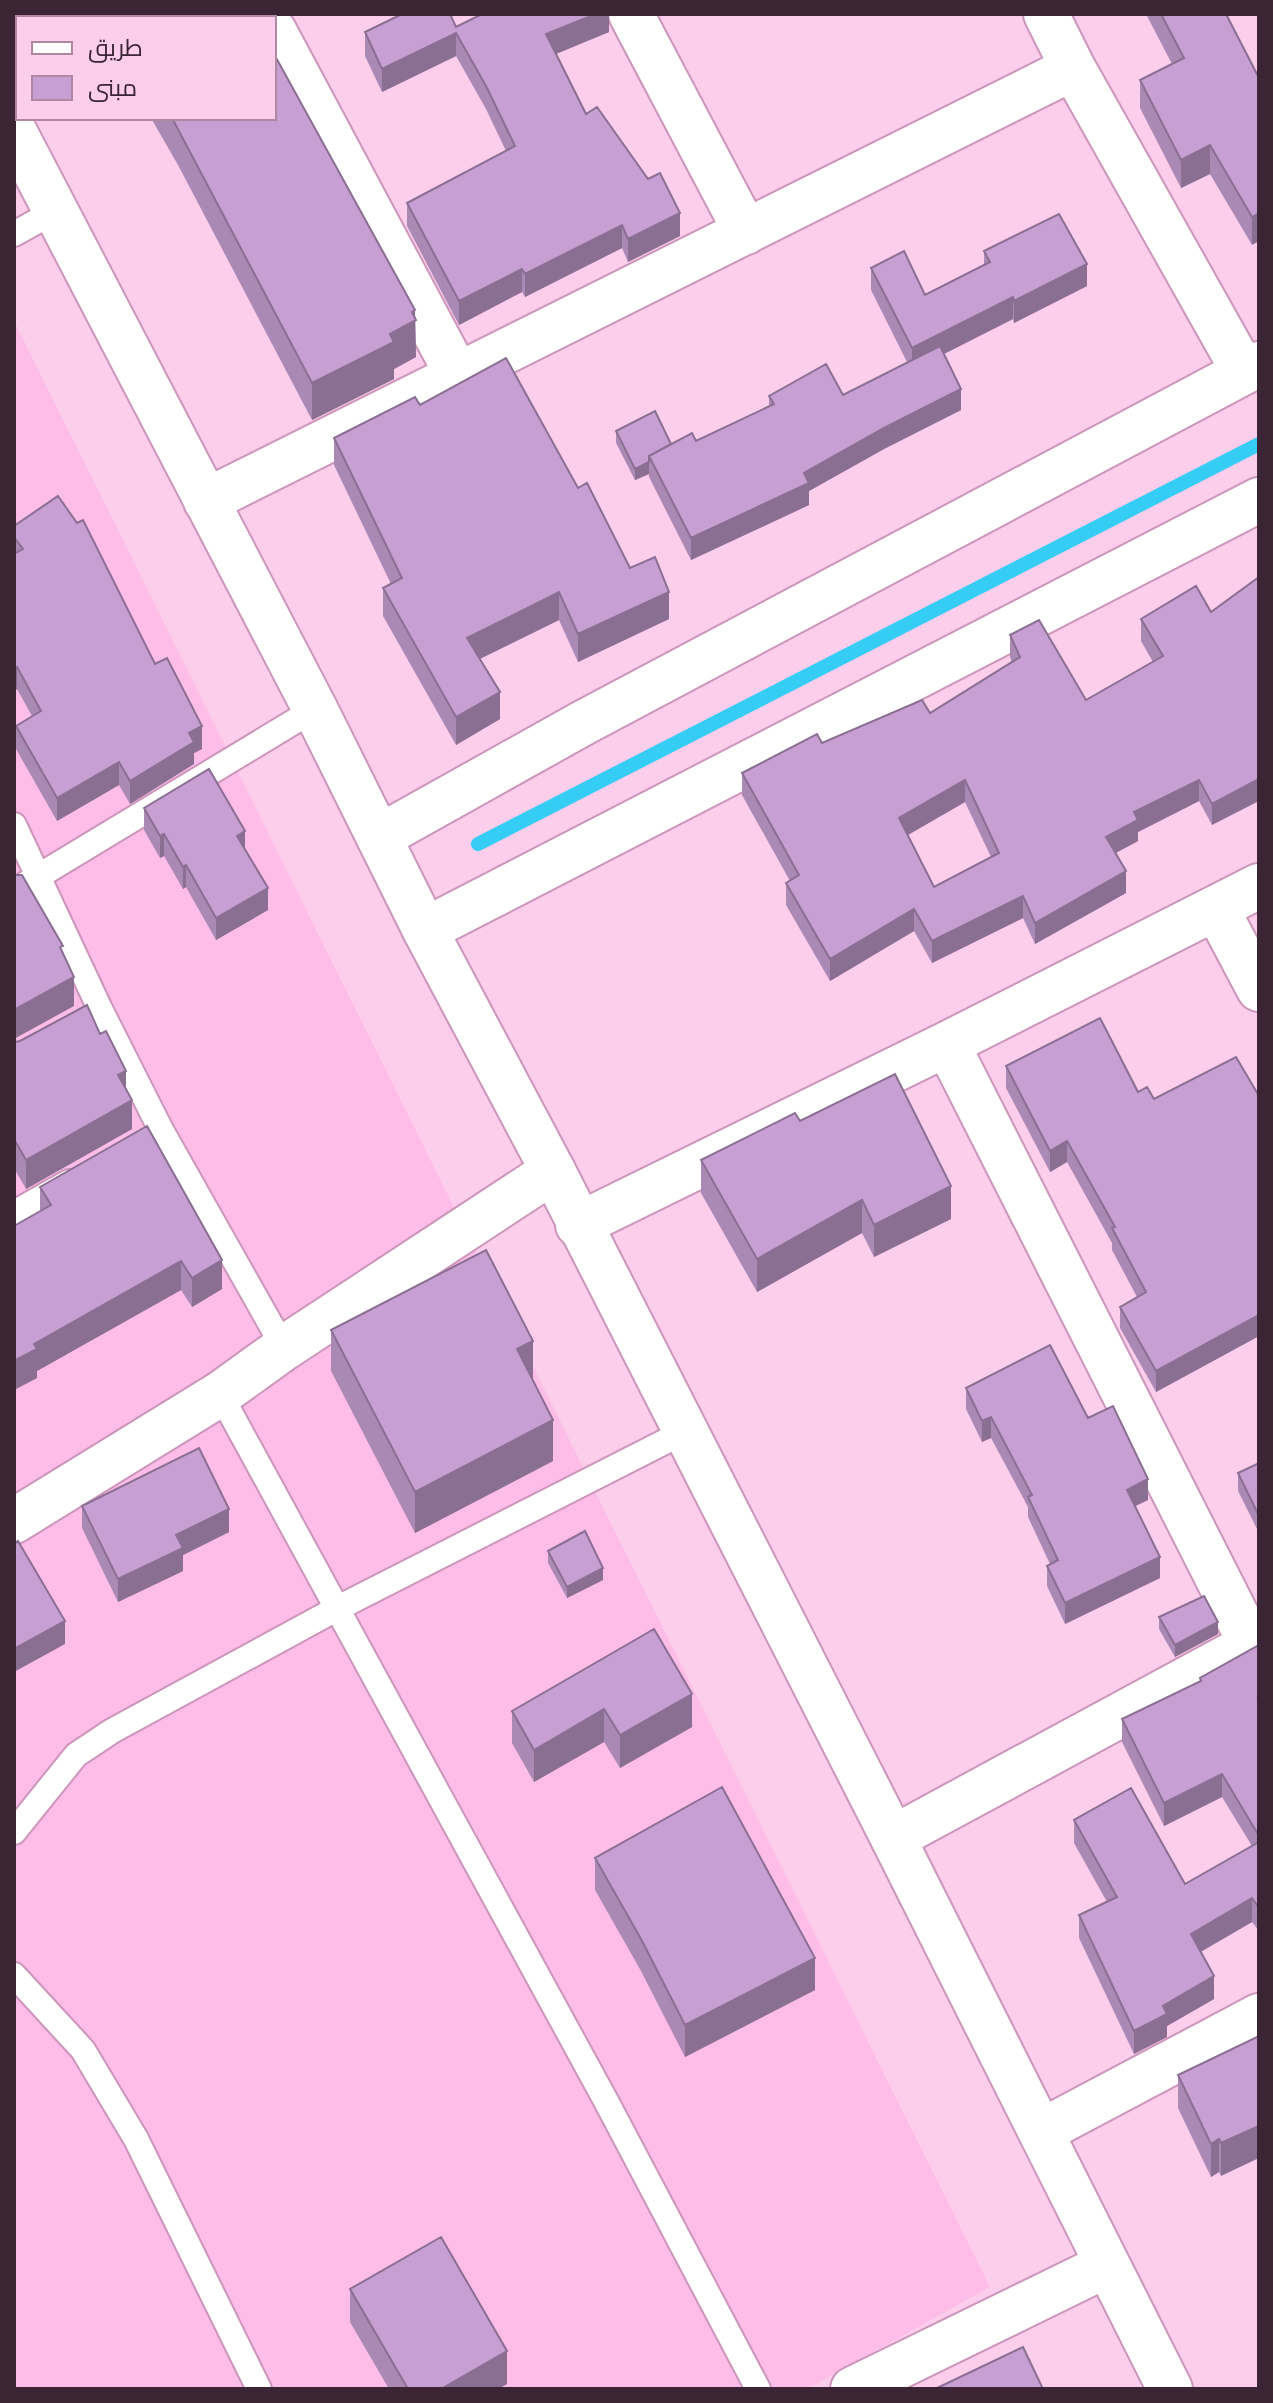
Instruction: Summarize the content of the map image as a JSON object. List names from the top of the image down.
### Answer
{
  "legend": ["طريق", "مبنى"]
}
